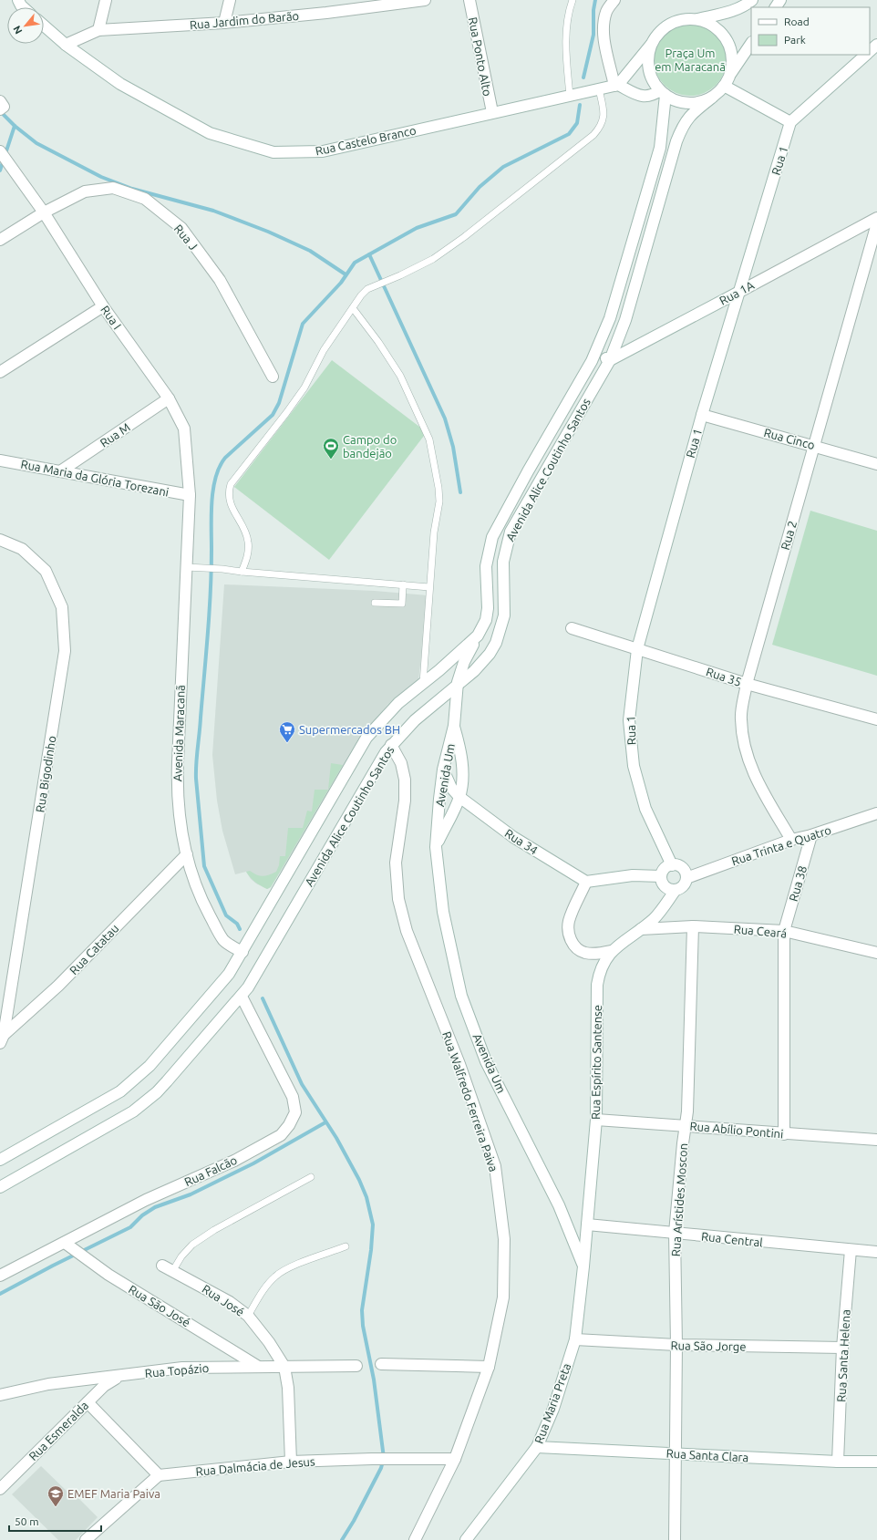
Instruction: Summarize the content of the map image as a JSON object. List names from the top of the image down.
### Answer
{
  "streets": {
    "street": [
      "Rua Jardim do Barão",
      "Rua Ponto Alto",
      "Rua Castelo Branco",
      "Rua 1",
      "Rua J",
      "Rua 1A",
      "Rua I",
      "Rua M",
      "Rua Cinco",
      "Avenida Alice Coutinho Santos",
      "Rua Maria da Glória Torezani",
      "Rua 2",
      "Rua 35",
      "Avenida Maracanã",
      "Rua Bigodinho",
      "Avenida Um",
      "Rua 34",
      "Rua Trinta e Quatro",
      "Rua 38",
      "Rua Ceará",
      "Rua Catatau",
      "Rua Espírito Santense",
      "Rua Walfredo Ferreira Paiva",
      "Rua Abílio Pontini",
      "Rua Falcão",
      "Rua Arístides Moscon",
      "Rua Central",
      "Rua José",
      "Rua São José",
      "Rua São Jorge",
      "Rua Santa Helena",
      "Rua Topázio",
      "Rua Maria Preta",
      "Rua Esmeralda",
      "Rua Santa Clara",
      "Rua Dalmácia de Jesus"
    ]
  },
  "crossings": [
    ["Rua Jardim do Barão", "Rua Castelo Branco"],
    ["Rua Ponto Alto", "Rua Castelo Branco"],
    ["Rua 1", "Rua 1A"],
    ["Rua 1", "Rua Cinco"],
    ["Rua 1", "Rua 35"],
    ["Rua 1", "Rua Trinta e Quatro"],
    ["Rua 1", "Rua Espírito Santense"],
    ["Rua J", "Rua I"],
    ["Rua 1A", "Avenida Alice Coutinho Santos"],
    ["Rua I", "Rua M"],
    ["Rua I", "Rua Maria da Glória Torezani"],
    ["Rua I", "Avenida Maracanã"],
    ["Rua M", "Rua Maria da Glória Torezani"],
    ["Rua Cinco", "Rua 2"],
    ["Avenida Alice Coutinho Santos", "Avenida Maracanã"],
    ["Avenida Alice Coutinho Santos", "Avenida Um"],
    ["Avenida Alice Coutinho Santos", "Rua Walfredo Ferreira Paiva"],
    ["Avenida Alice Coutinho Santos", "Rua Falcão"],
    ["Rua Maria da Glória Torezani", "Avenida Maracanã"],
    ["Rua 2", "Rua 35"],
    ["Rua 2", "Rua Trinta e Quatro"],
    ["Avenida Maracanã", "Rua Catatau"],
    ["Rua Bigodinho", "Rua Catatau"],
    ["Avenida Um", "Rua 34"],
    ["Avenida Um", "Rua Espírito Santense"],
    ["Avenida Um", "Rua Maria Preta"],
    ["Rua Trinta e Quatro", "Rua 38"],
    ["Rua Trinta e Quatro", "Rua Espírito Santense"],
    ["Rua 38", "Rua Ceará"],
    ["Rua Ceará", "Rua Espírito Santense"],
    ["Rua Ceará", "Rua Arístides Moscon"],
    ["Rua Espírito Santense", "Rua Abílio Pontini"],
    ["Rua Espírito Santense", "Rua Central"],
    ["Rua Espírito Santense", "Rua Maria Preta"],
    ["Rua Walfredo Ferreira Paiva", "Rua Dalmácia de Jesus"],
    ["Rua Abílio Pontini", "Rua Arístides Moscon"],
    ["Rua Falcão", "Rua São José"],
    ["Rua Arístides Moscon", "Rua Central"],
    ["Rua Arístides Moscon", "Rua São Jorge"],
    ["Rua Arístides Moscon", "Rua Santa Clara"],
    ["Rua Central", "Rua Santa Helena"],
    ["Rua José", "Rua Topázio"],
    ["Rua São José", "Rua Topázio"],
    ["Rua São Jorge", "Rua Santa Helena"],
    ["Rua São Jorge", "Rua Maria Preta"],
    ["Rua Santa Helena", "Rua Santa Clara"],
    ["Rua Topázio", "Rua Esmeralda"],
    ["Rua Maria Preta", "Rua Santa Clara"]
  ],
  "parks": ["Praça Um em Maracanã"],
  "places": {
    "sports": ["Campo do bandejão"],
    "supermarket": ["Supermercados BH"],
    "school or university": ["EMEF Maria Paiva"]
  },
  "legend": ["Road", "Park"],
  "scale_bar": "50 m",
  "north": "bottom left"
}
